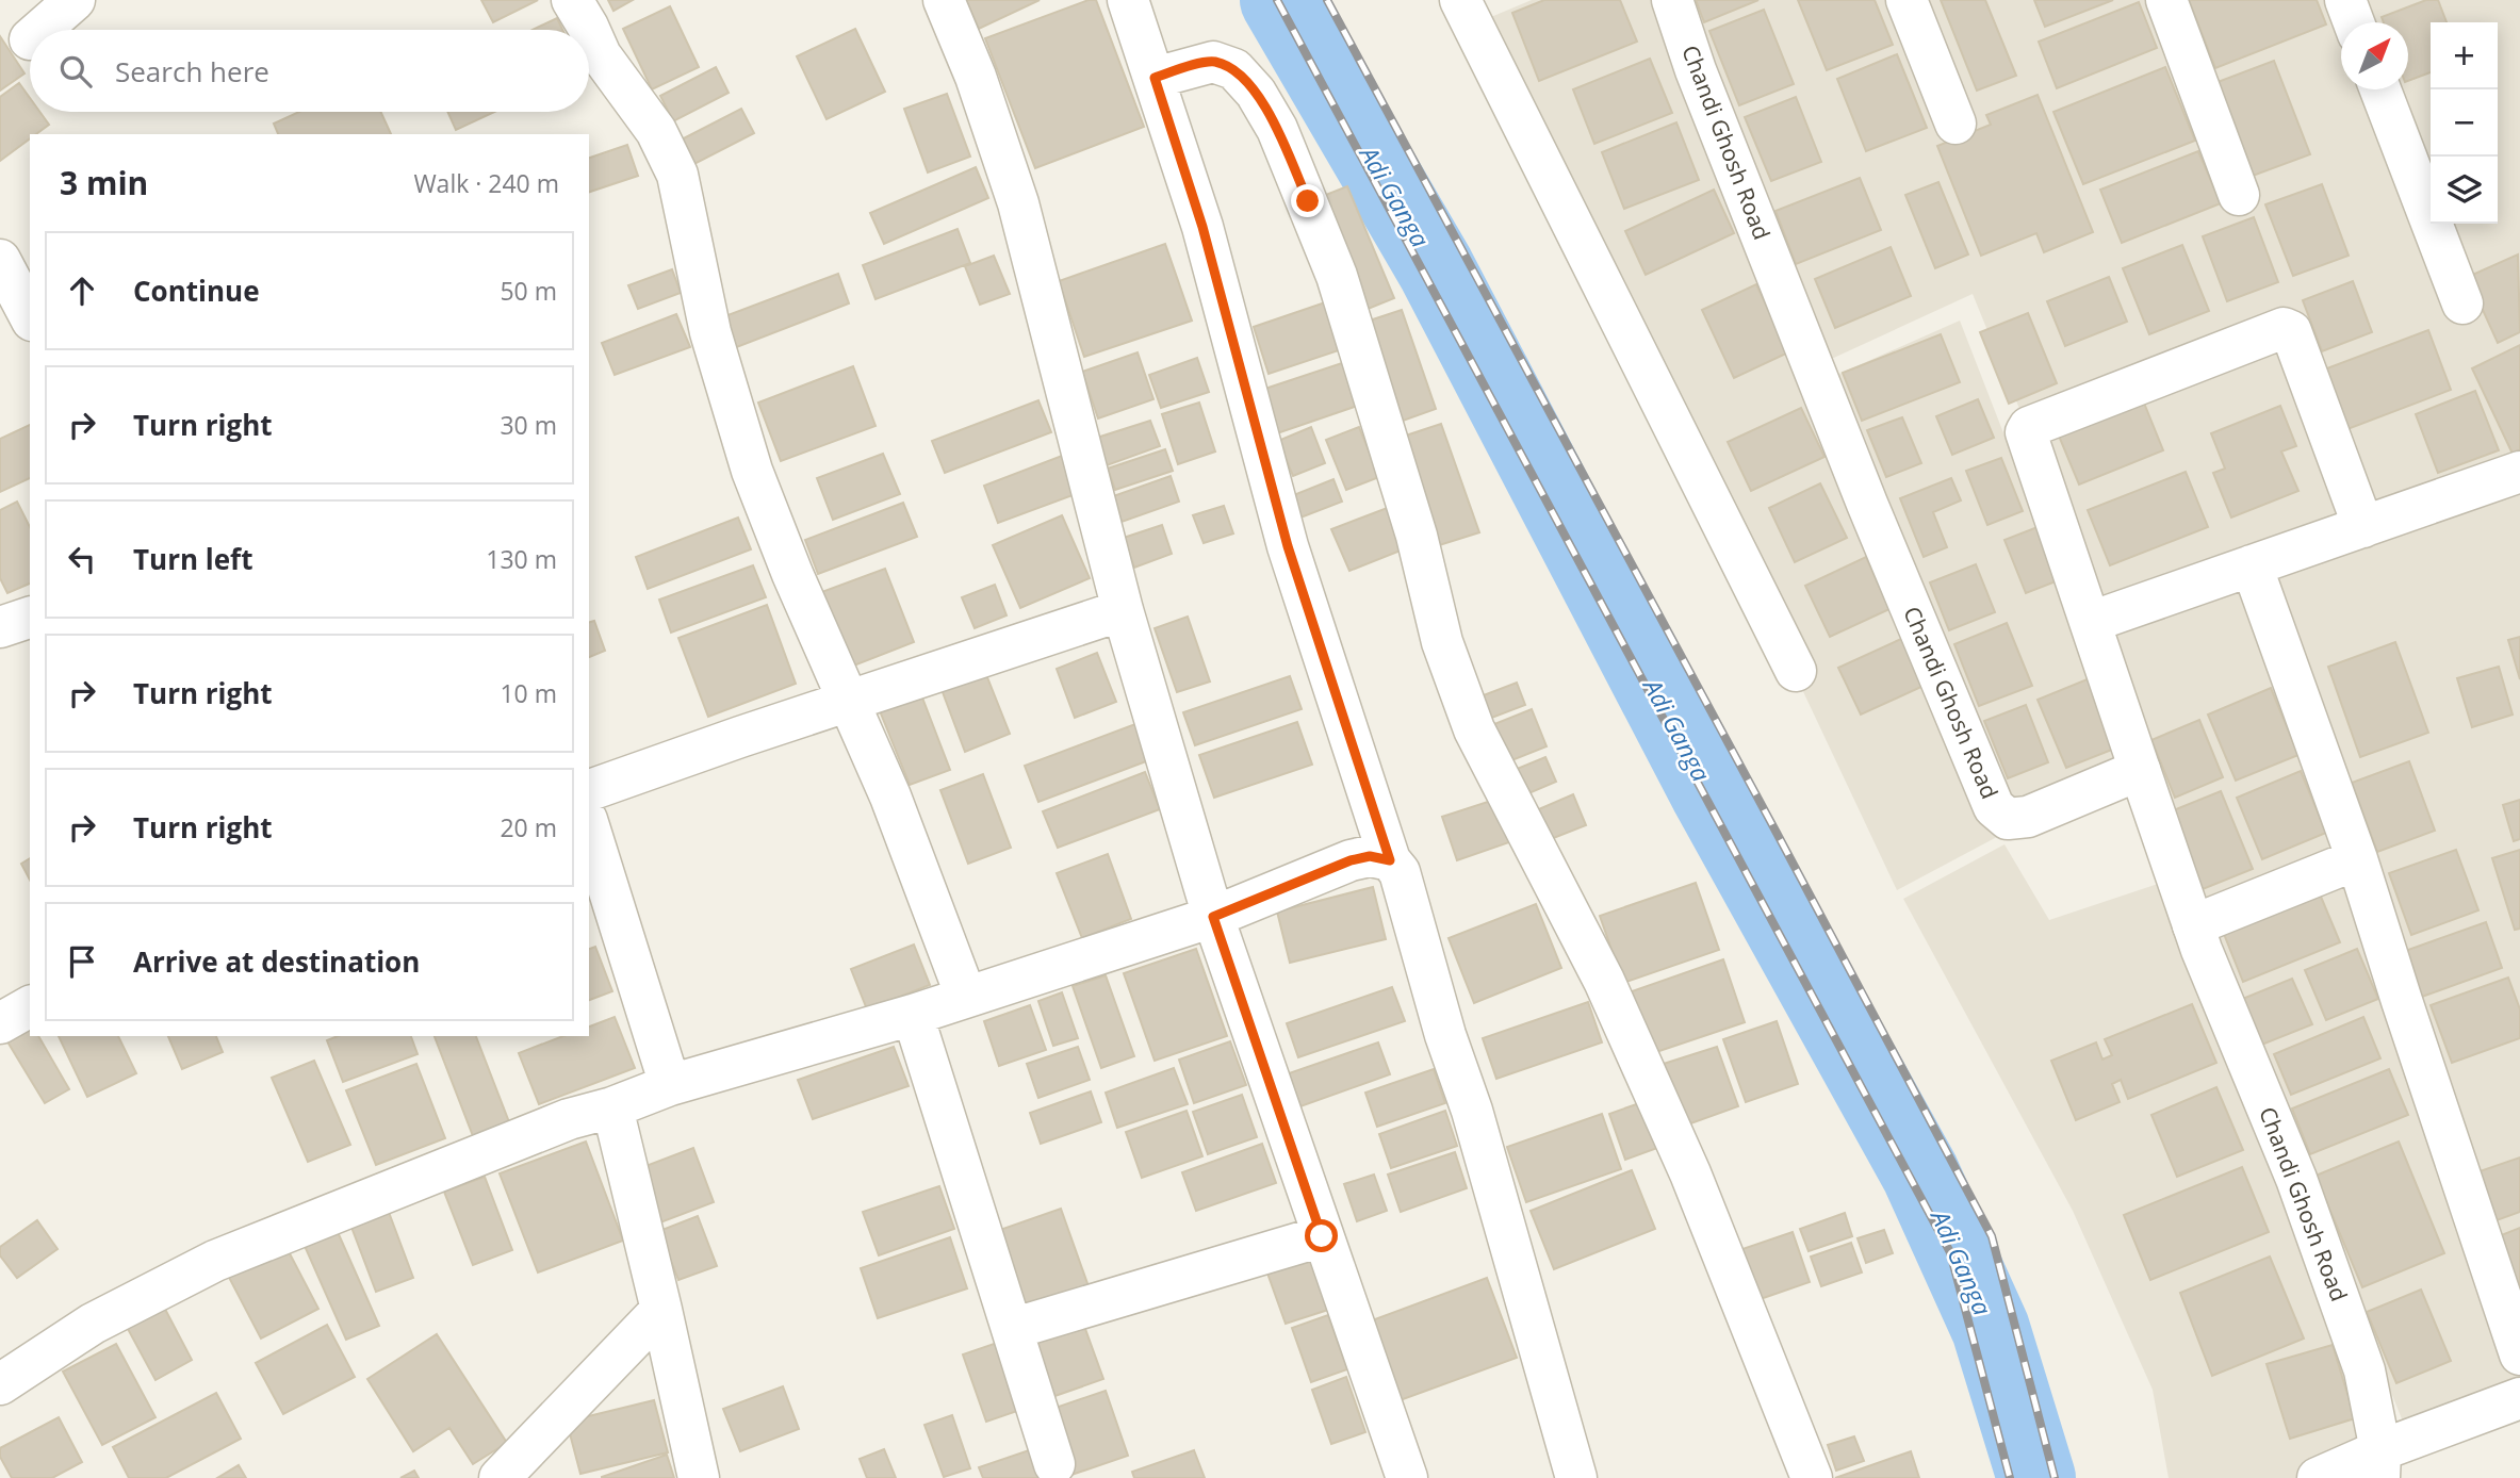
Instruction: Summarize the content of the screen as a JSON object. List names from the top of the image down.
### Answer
{
  "streets": {
    "street": ["Chandi Ghosh Road"]
  },
  "water": ["Adi Ganga"],
  "north": "top right",
  "page": {
    "map_buttons": ["+", "−"],
    "search": "Search here",
    "heading": ["3 min", "Walk · 240 m"],
    "list": [
      ["Continue", "50 m"],
      ["Turn right", "30 m"],
      ["Turn left", "130 m"],
      ["Turn right", "10 m"],
      ["Turn right", "20 m"],
      "Arrive at destination"
    ]
  }
}
